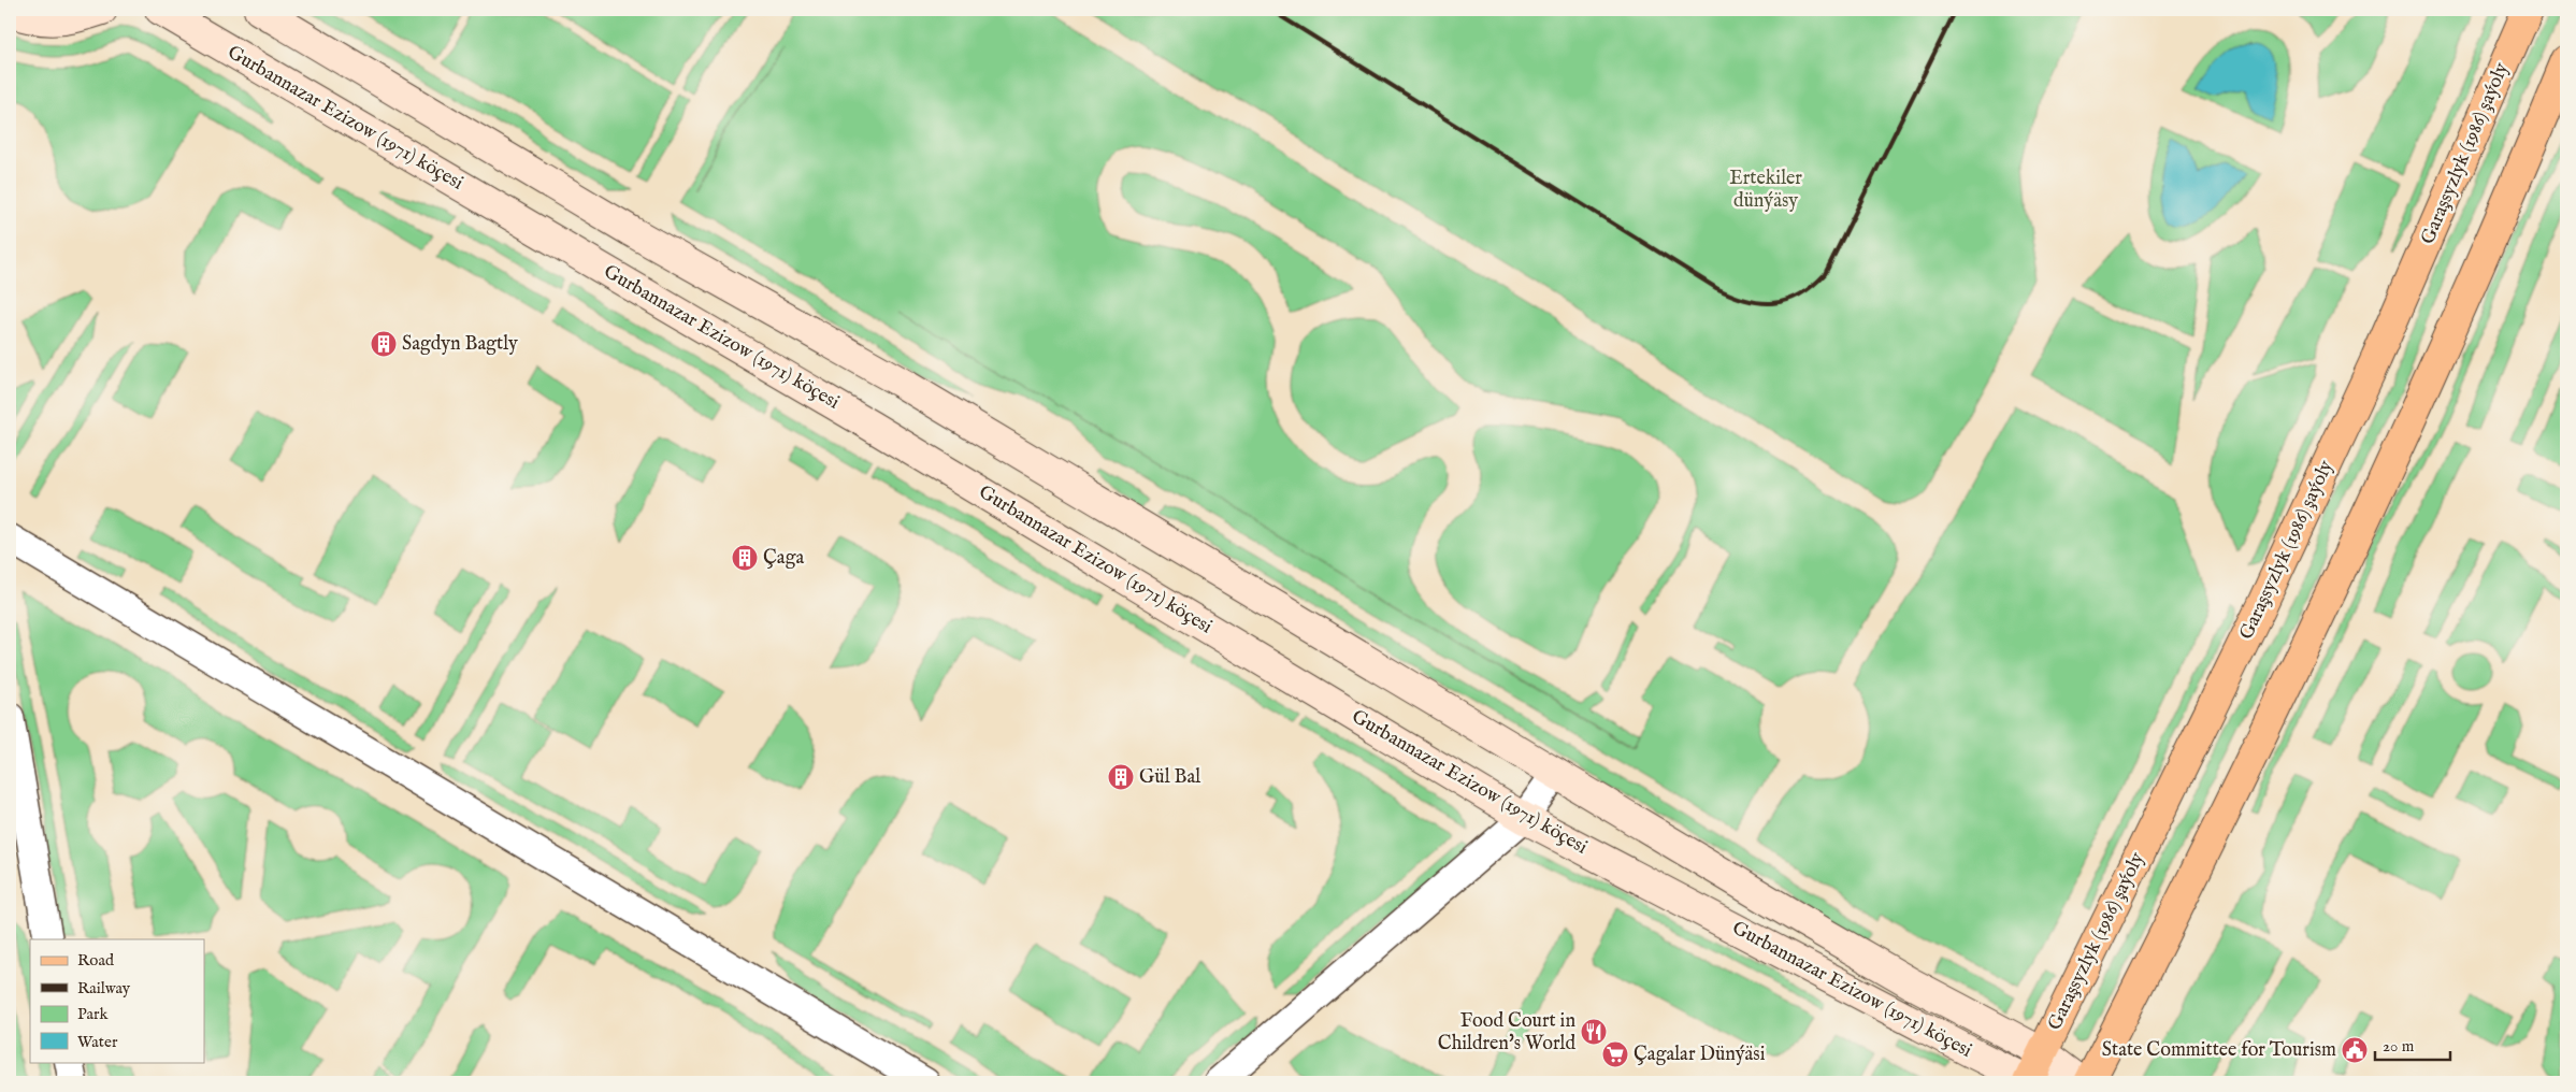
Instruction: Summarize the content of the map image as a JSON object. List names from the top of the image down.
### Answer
{
  "streets": {
    "main road": ["Garaşsyzlyk (1986) şaýoly"],
    "street": ["Gurbannazar Ezizow (1971) köçesi"]
  },
  "crossings": [
    ["Gurbannazar Ezizow (1971) köçesi", "Garaşsyzlyk (1986) şaýoly"]
  ],
  "parks": ["Ertekiler dünýäsy"],
  "places": {
    "building": ["Sagdyn Bagtly", "Çaga", "Gül Bal"],
    "restaurant": ["Food Court in Children's World"],
    "public building": ["State Committee for Tourism"],
    "supermarket": ["Çagalar Dünýäsi"]
  },
  "legend": [
    "Road",
    "Railway",
    "Park",
    "Water"
  ],
  "scale_bar": "20 m"
}
